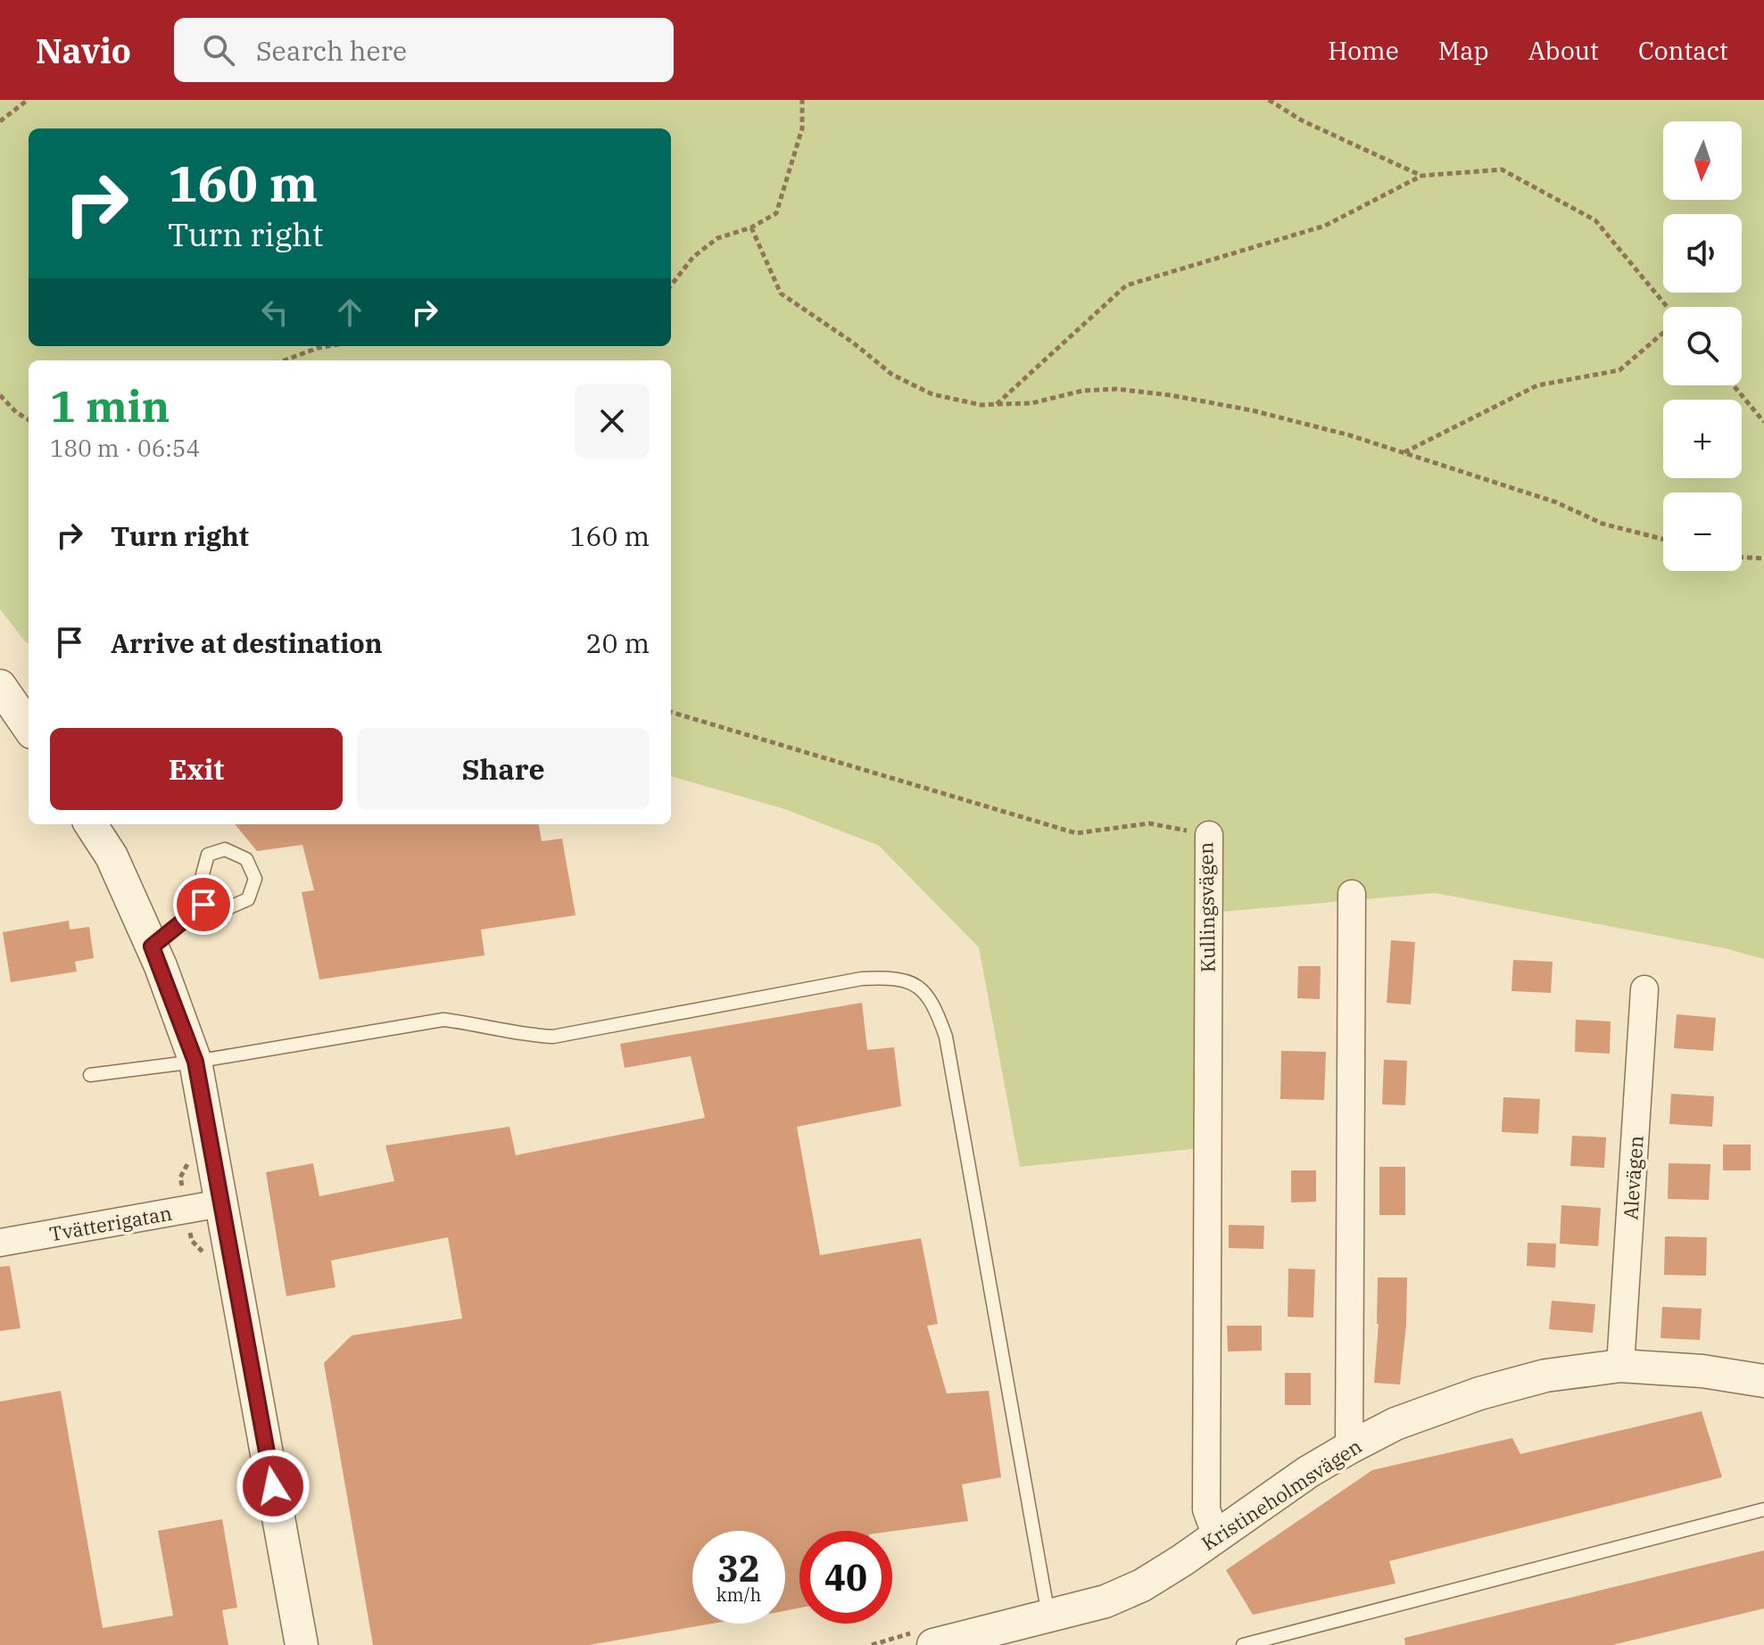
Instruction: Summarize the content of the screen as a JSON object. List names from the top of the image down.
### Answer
{
  "streets": {
    "street": [
      "Kullingsvägen",
      "Alevägen",
      "Tvätterigatan",
      "Kristineholmsvägen"
    ]
  },
  "crossings": [
    ["Kullingsvägen", "Kristineholmsvägen"],
    ["Alevägen", "Kristineholmsvägen"]
  ],
  "north": "bottom",
  "page": {
    "header": "Navio",
    "search": "Search here",
    "nav": [
      "Home",
      "Map",
      "About",
      "Contact"
    ],
    "map_buttons": ["+", "−"],
    "turn": ["160 m", "Turn right"],
    "heading": ["1 min", "180 m · 06:54"],
    "list": [
      {
        "name": "Turn right",
        "value": "160 m"
      },
      {
        "name": "Arrive at destination",
        "value": "20 m"
      }
    ],
    "buttons": ["Exit", "Share"],
    "speed": "32 km/h",
    "limit": "40"
  }
}
